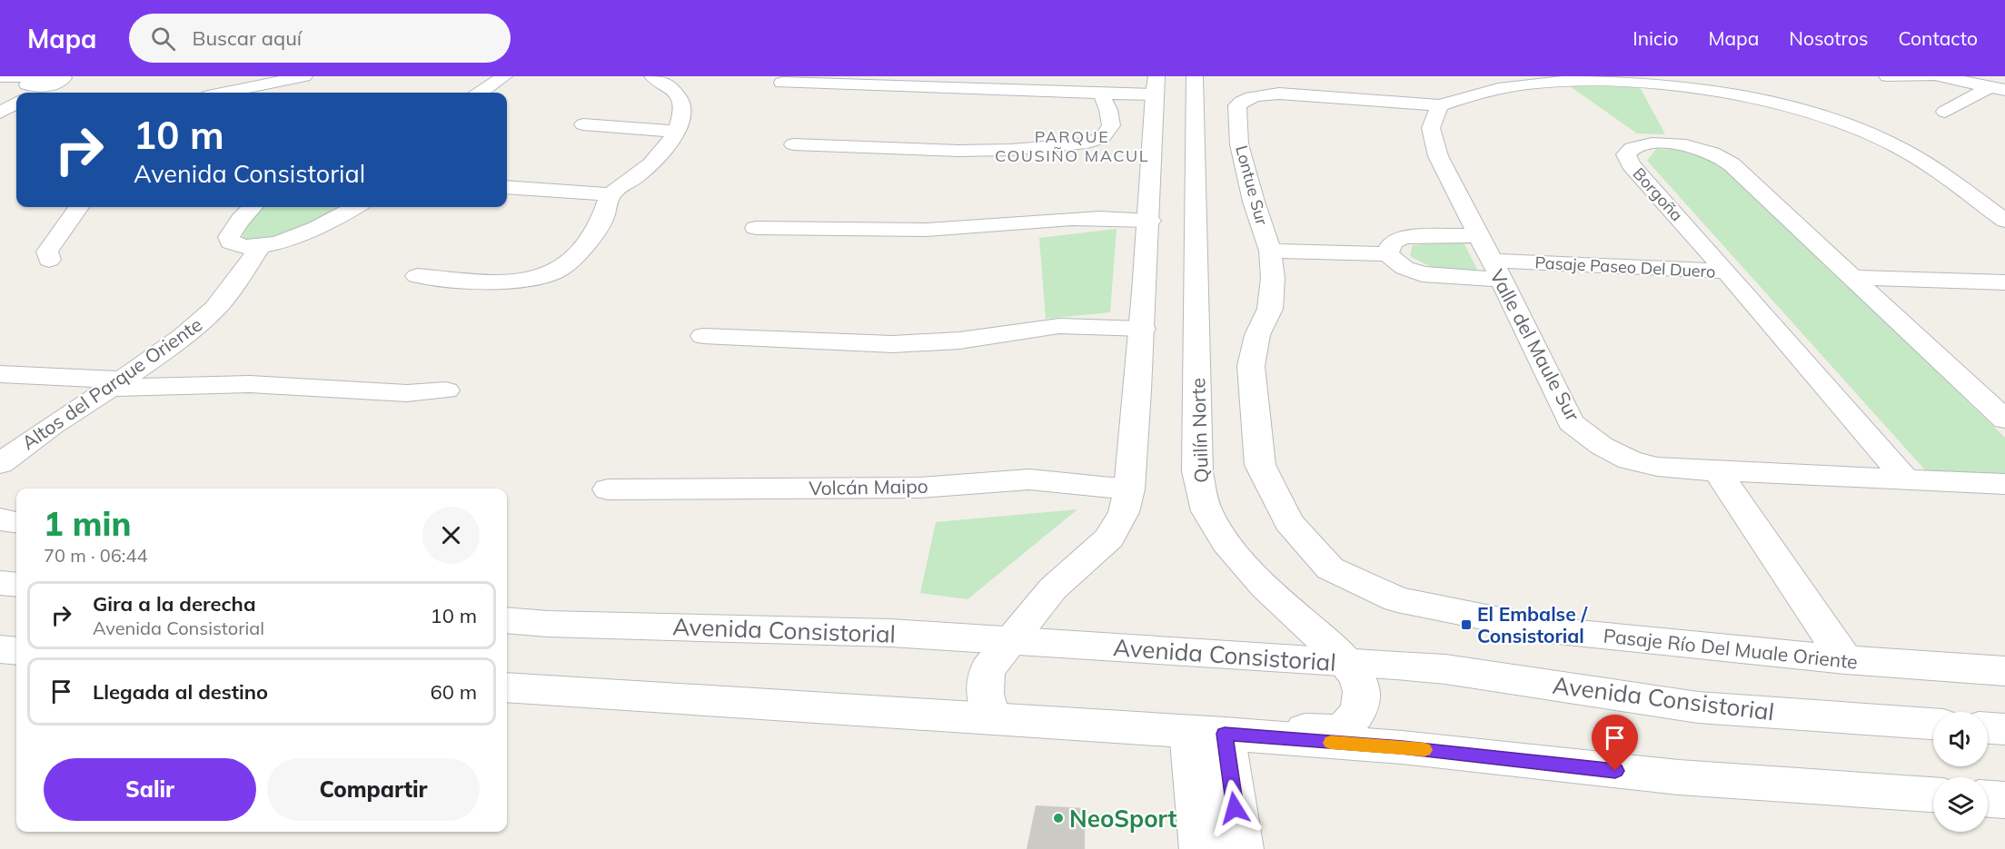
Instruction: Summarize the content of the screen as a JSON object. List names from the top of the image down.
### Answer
{
  "streets": {
    "street": [
      "Lontue Sur",
      "Borgoña",
      "Pasaje Paseo Del Duero",
      "Valle del Maule Sur",
      "Altos del Parque Oriente",
      "Quilín Norte",
      "Volcán Maipo",
      "Avenida Consistorial",
      "Pasaje Río Del Muale Oriente"
    ]
  },
  "crossings": [
    ["Lontue Sur", "Valle del Maule Sur"],
    ["Lontue Sur", "Pasaje Río Del Muale Oriente"],
    ["Borgoña", "Pasaje Paseo Del Duero"],
    ["Borgoña", "Valle del Maule Sur"],
    ["Pasaje Paseo Del Duero", "Valle del Maule Sur"],
    ["Quilín Norte", "Avenida Consistorial"]
  ],
  "districts": ["PARQUE COUSIÑO MACUL"],
  "places": {
    "transit": ["El Embalse / Consistorial"],
    "other": ["NeoSport"]
  },
  "page": {
    "header": "Mapa",
    "search": "Buscar aquí",
    "nav": [
      "Inicio",
      "Mapa",
      "Nosotros",
      "Contacto"
    ],
    "turn": ["10 m", "Avenida Consistorial"],
    "heading": ["1 min", "70 m · 06:44"],
    "list": [
      {
        "name": "Gira a la derecha",
        "note": "Avenida Consistorial",
        "value": "10 m"
      },
      {
        "name": "Llegada al destino",
        "value": "60 m"
      }
    ],
    "buttons": ["Salir", "Compartir"]
  }
}
